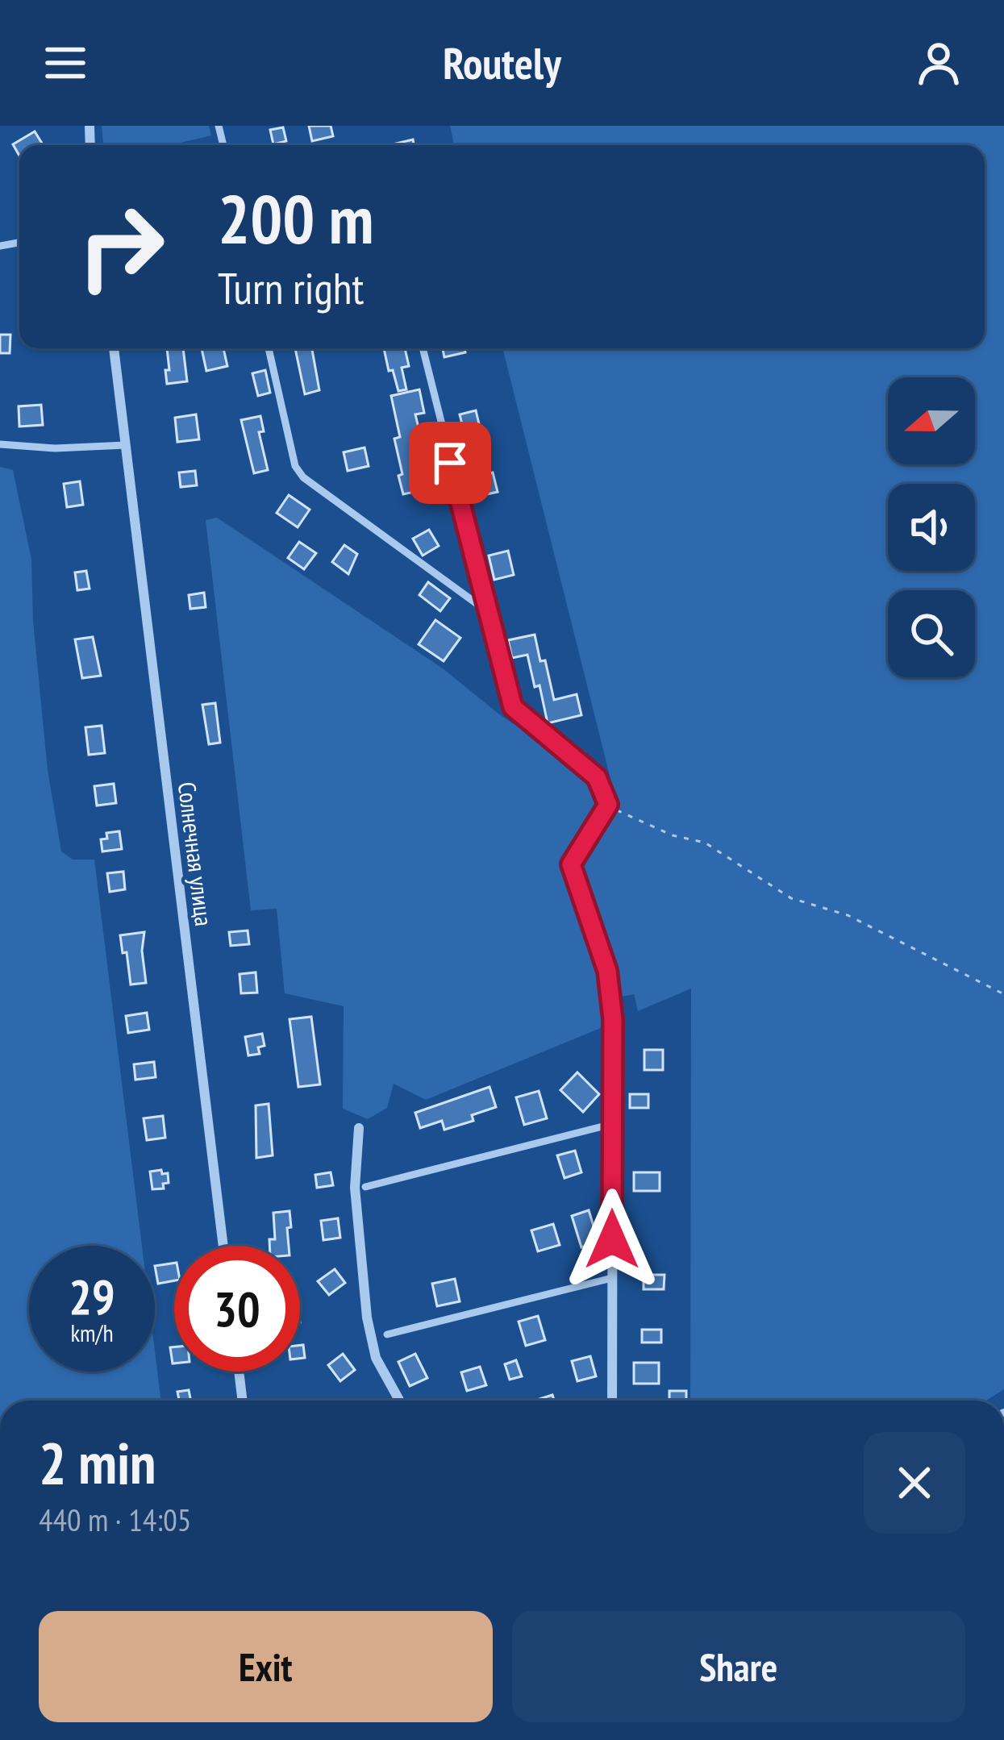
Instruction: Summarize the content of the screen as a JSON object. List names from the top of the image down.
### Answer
{
  "streets": {
    "street": ["Солнечная улица"]
  },
  "north": "left",
  "page": {
    "header": "Routely",
    "turn": ["200 m", "Turn right"],
    "speed": "29 km/h",
    "limit": "30",
    "heading": ["2 min", "440 m · 14:05"],
    "buttons": ["Exit", "Share"]
  }
}
